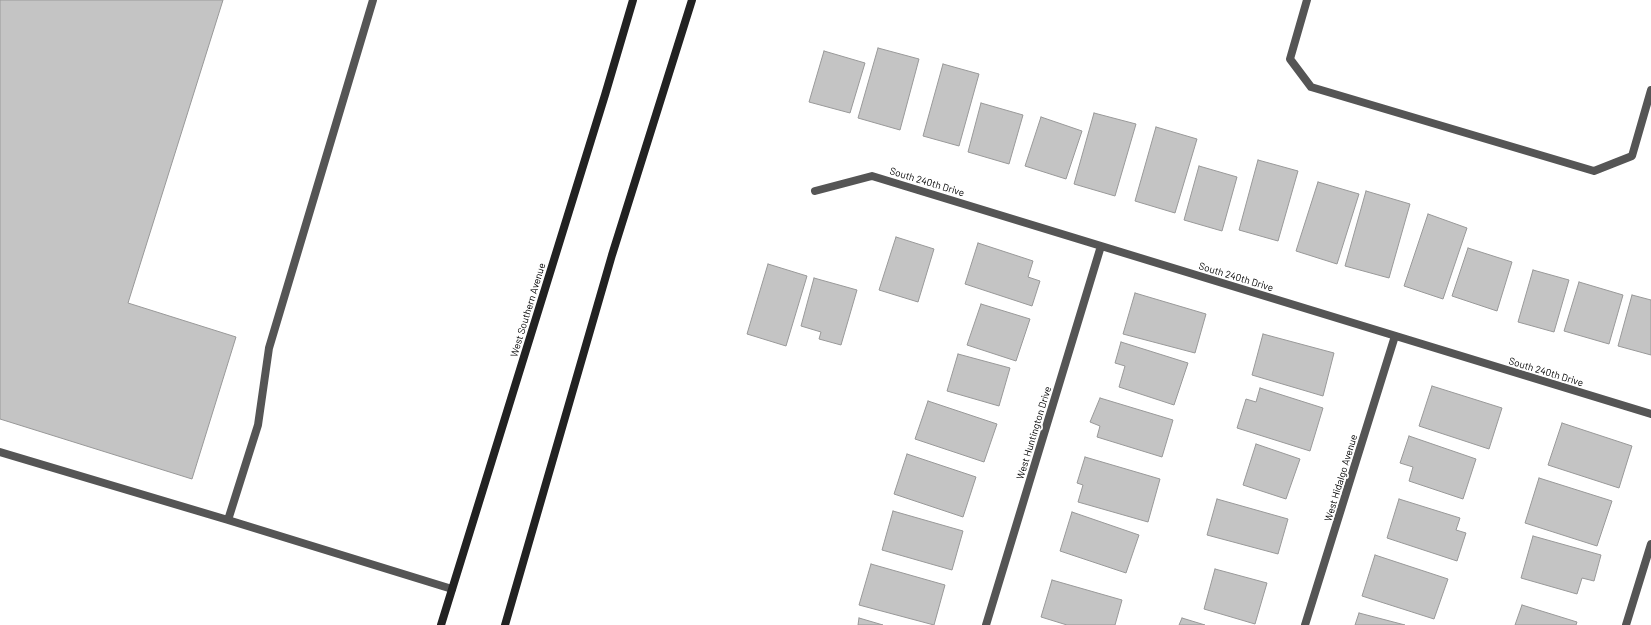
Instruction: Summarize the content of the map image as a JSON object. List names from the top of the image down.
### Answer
{
  "streets": {
    "main road": ["West Southern Avenue"],
    "street": ["South 240th Drive", "West Huntington Drive", "West Hidalgo Avenue"]
  },
  "crossings": [
    ["South 240th Drive", "West Huntington Drive"],
    ["South 240th Drive", "West Hidalgo Avenue"]
  ]
}
